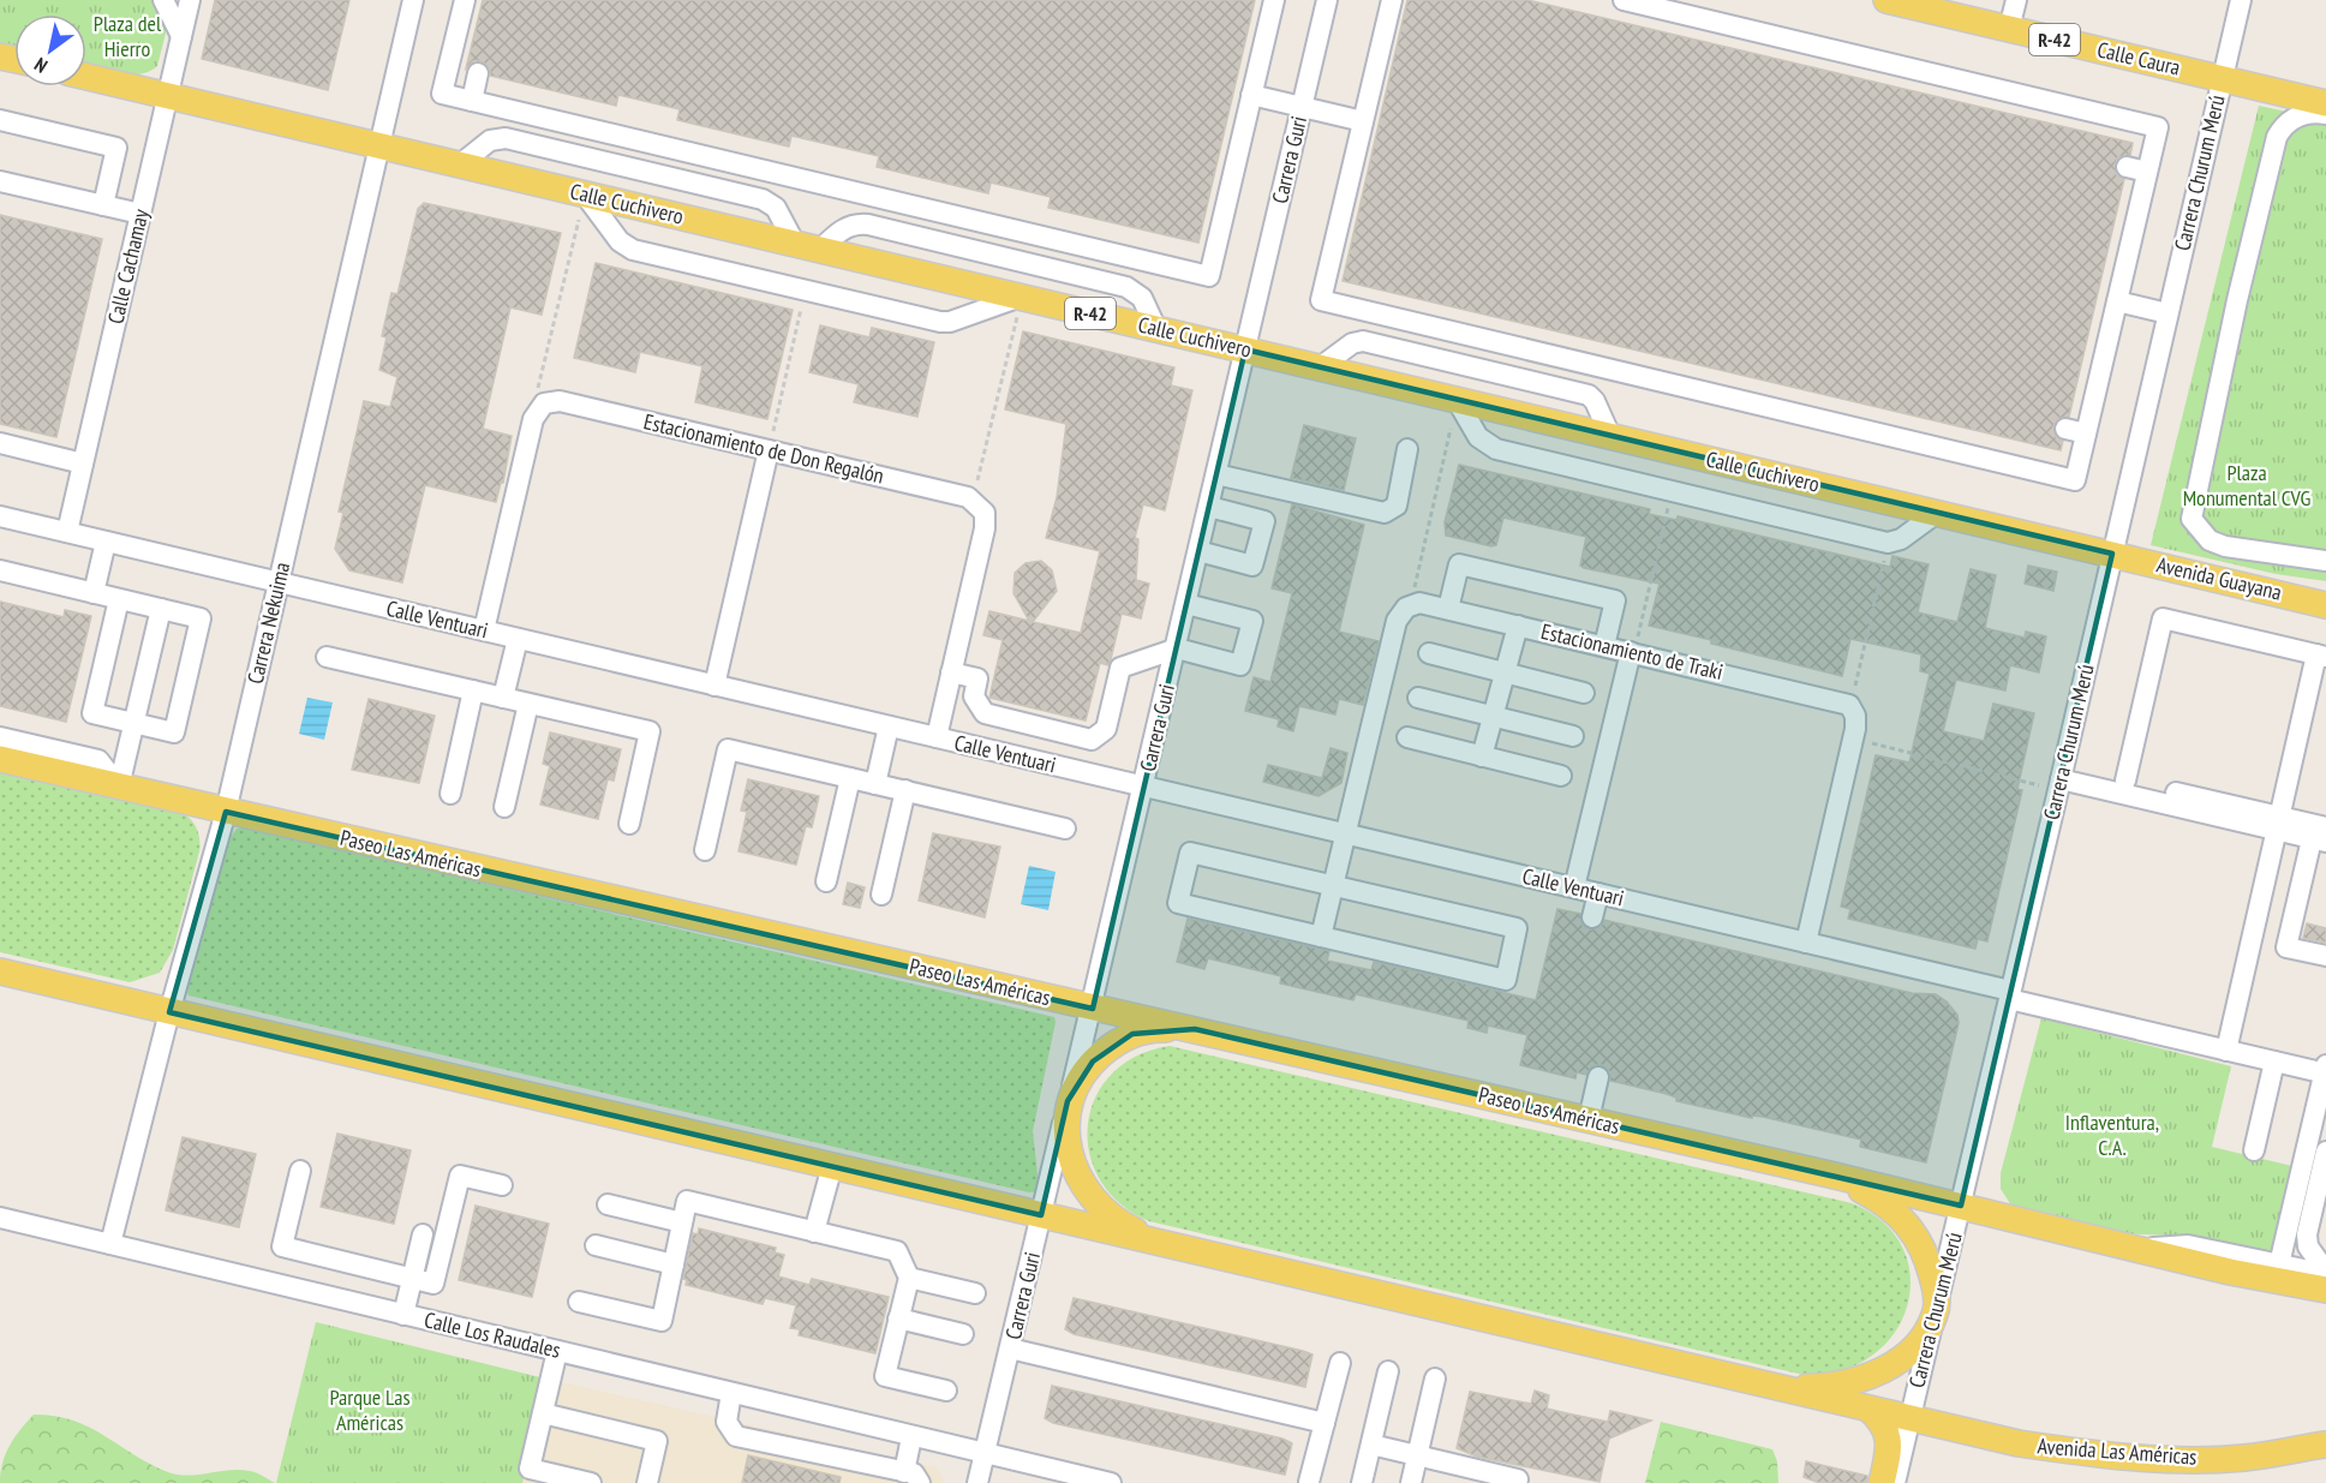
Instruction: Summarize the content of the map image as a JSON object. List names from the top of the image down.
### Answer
{
  "streets": {
    "main road": [
      "R-42",
      "Calle Caura",
      "Calle Cuchivero",
      "Avenida Guayana",
      "Paseo Las Américas",
      "Avenida Las Américas"
    ],
    "street": [
      "Carrera Guri",
      "Carrera Churum Merú",
      "Calle Cachamay",
      "Estacionamiento de Don Regalón",
      "Calle Ventuari",
      "Carrera Nekuima",
      "Estacionamiento de Traki",
      "Calle Los Raudales"
    ]
  },
  "crossings": [
    ["R-42", "Calle Caura"],
    ["R-42", "Carrera Churum Merú"],
    ["Calle Caura", "Carrera Churum Merú"],
    ["Carrera Guri", "Calle Cuchivero"],
    ["Carrera Guri", "Calle Ventuari"],
    ["Carrera Guri", "Paseo Las Américas"],
    ["Carrera Guri", "Calle Los Raudales"],
    ["Carrera Churum Merú", "Calle Cuchivero"],
    ["Carrera Churum Merú", "Avenida Guayana"],
    ["Carrera Churum Merú", "Calle Ventuari"],
    ["Carrera Churum Merú", "Paseo Las Américas"],
    ["Carrera Churum Merú", "Avenida Las Américas"],
    ["Calle Cuchivero", "Calle Cachamay"],
    ["Calle Cuchivero", "Avenida Guayana"],
    ["Calle Cuchivero", "Carrera Nekuima"],
    ["Calle Cachamay", "Calle Ventuari"],
    ["Calle Ventuari", "Carrera Nekuima"],
    ["Carrera Nekuima", "Paseo Las Américas"],
    ["Carrera Nekuima", "Calle Los Raudales"]
  ],
  "parks": [
    "Plaza del Hierro",
    "Plaza Monumental CVG",
    "Inflaventura, C.A.",
    "Parque Las Américas"
  ],
  "north": "bottom left"
}
